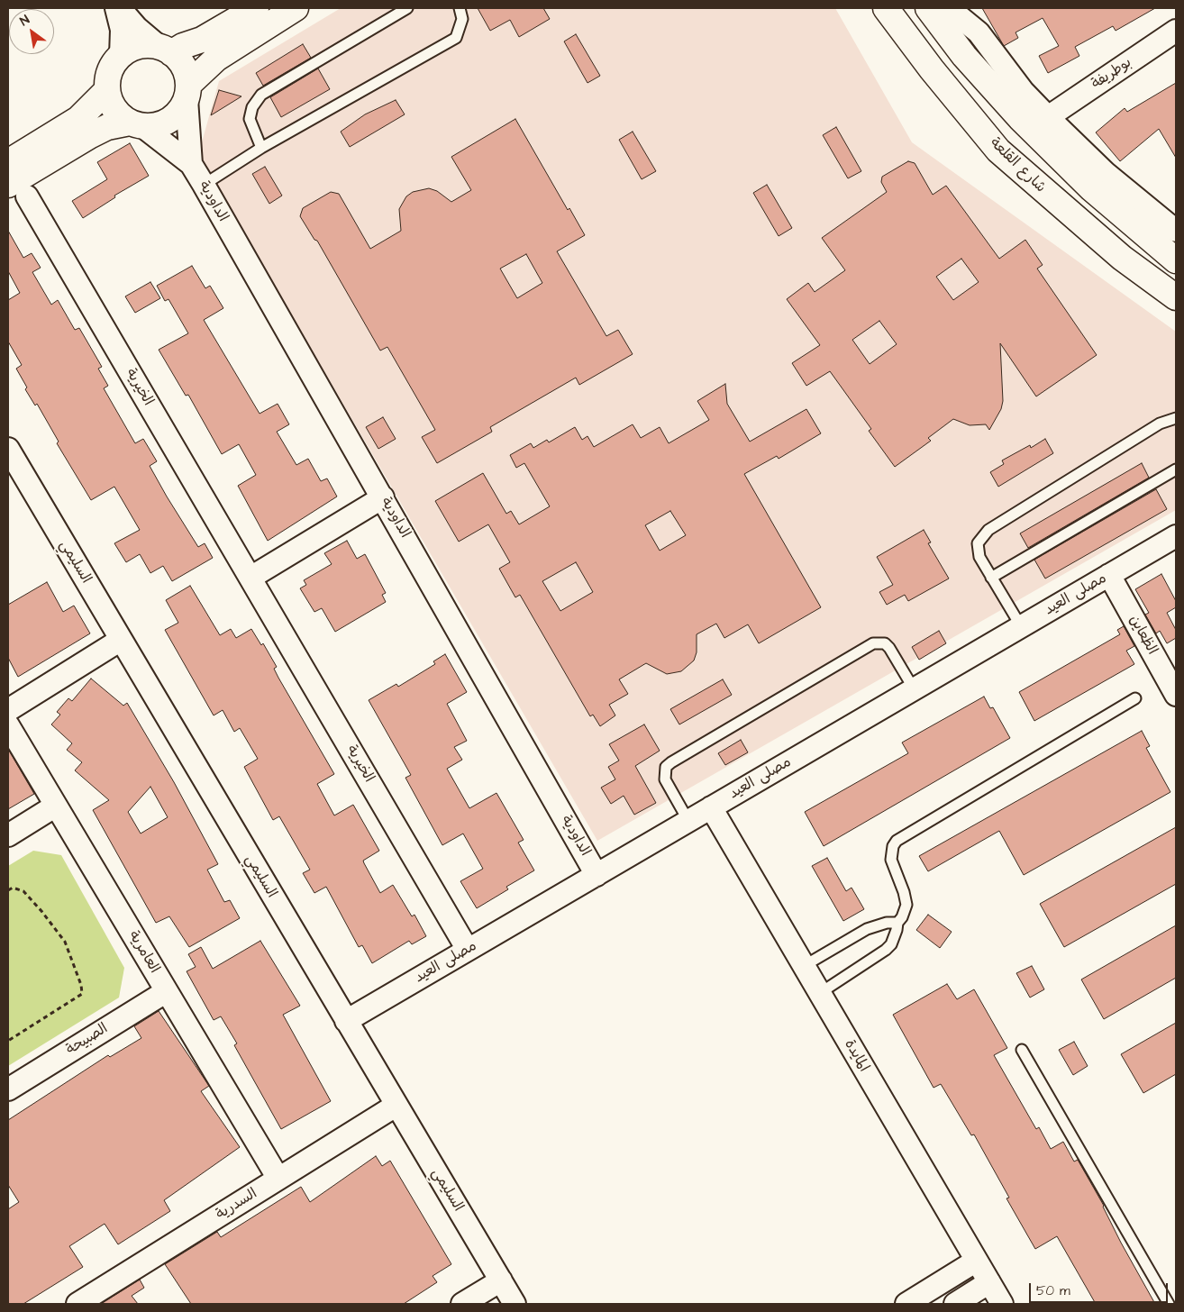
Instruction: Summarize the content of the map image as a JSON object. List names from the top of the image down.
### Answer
{
  "streets": {
    "main road": ["شارع القلعة"],
    "street": [
      "بوطريفة",
      "الداودية",
      "الخيرية",
      "السليمي",
      "مصلى العيد",
      "الظعاين",
      "العامرية",
      "الصبيحة",
      "المايدة",
      "السدرية"
    ]
  },
  "crossings": [
    ["الداودية", "مصلى العيد"],
    ["الخيرية", "مصلى العيد"],
    ["السليمي", "مصلى العيد"],
    ["السليمي", "السدرية"],
    ["مصلى العيد", "الظعاين"],
    ["مصلى العيد", "المايدة"],
    ["العامرية", "الصبيحة"],
    ["العامرية", "السدرية"]
  ],
  "scale_bar": "50 m",
  "north": "top left"
}
